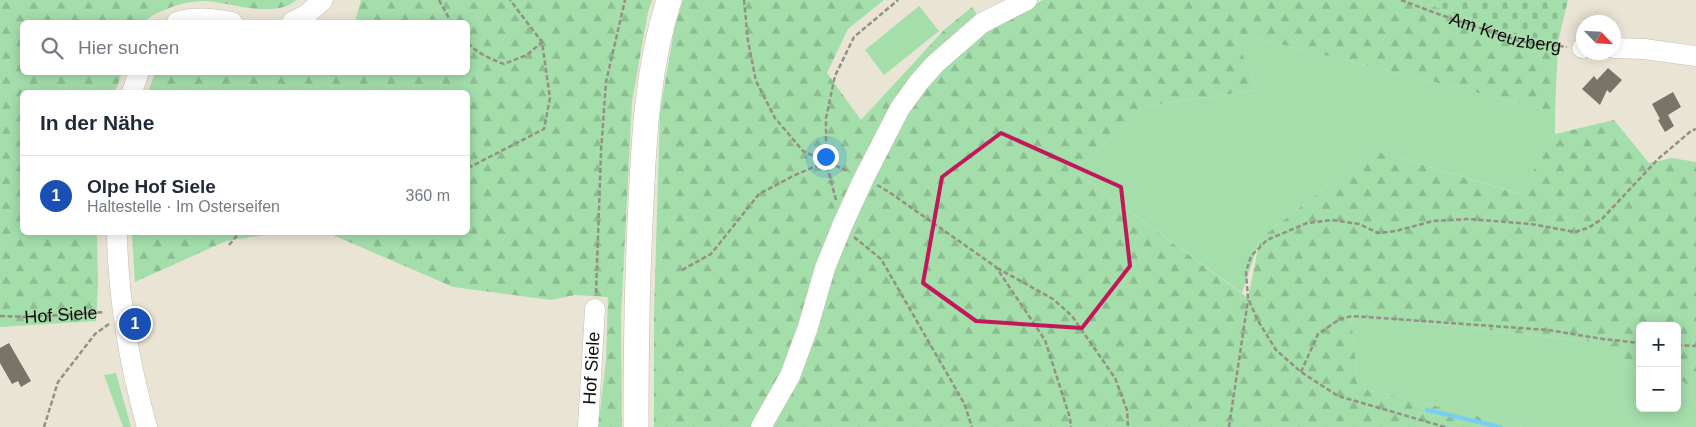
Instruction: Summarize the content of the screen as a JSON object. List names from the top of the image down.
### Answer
{
  "streets": {
    "street": ["Hof Siele"],
    "path": ["Am Kreuzberg"]
  },
  "north": "bottom right",
  "page": {
    "search": "Hier suchen",
    "heading": "In der Nähe",
    "list": [
      {
        "mark": "1",
        "name": "Olpe Hof Siele",
        "note": "Haltestelle · Im Osterseifen",
        "value": "360 m"
      }
    ],
    "pins": "1",
    "map_buttons": ["+", "−"]
  }
}
